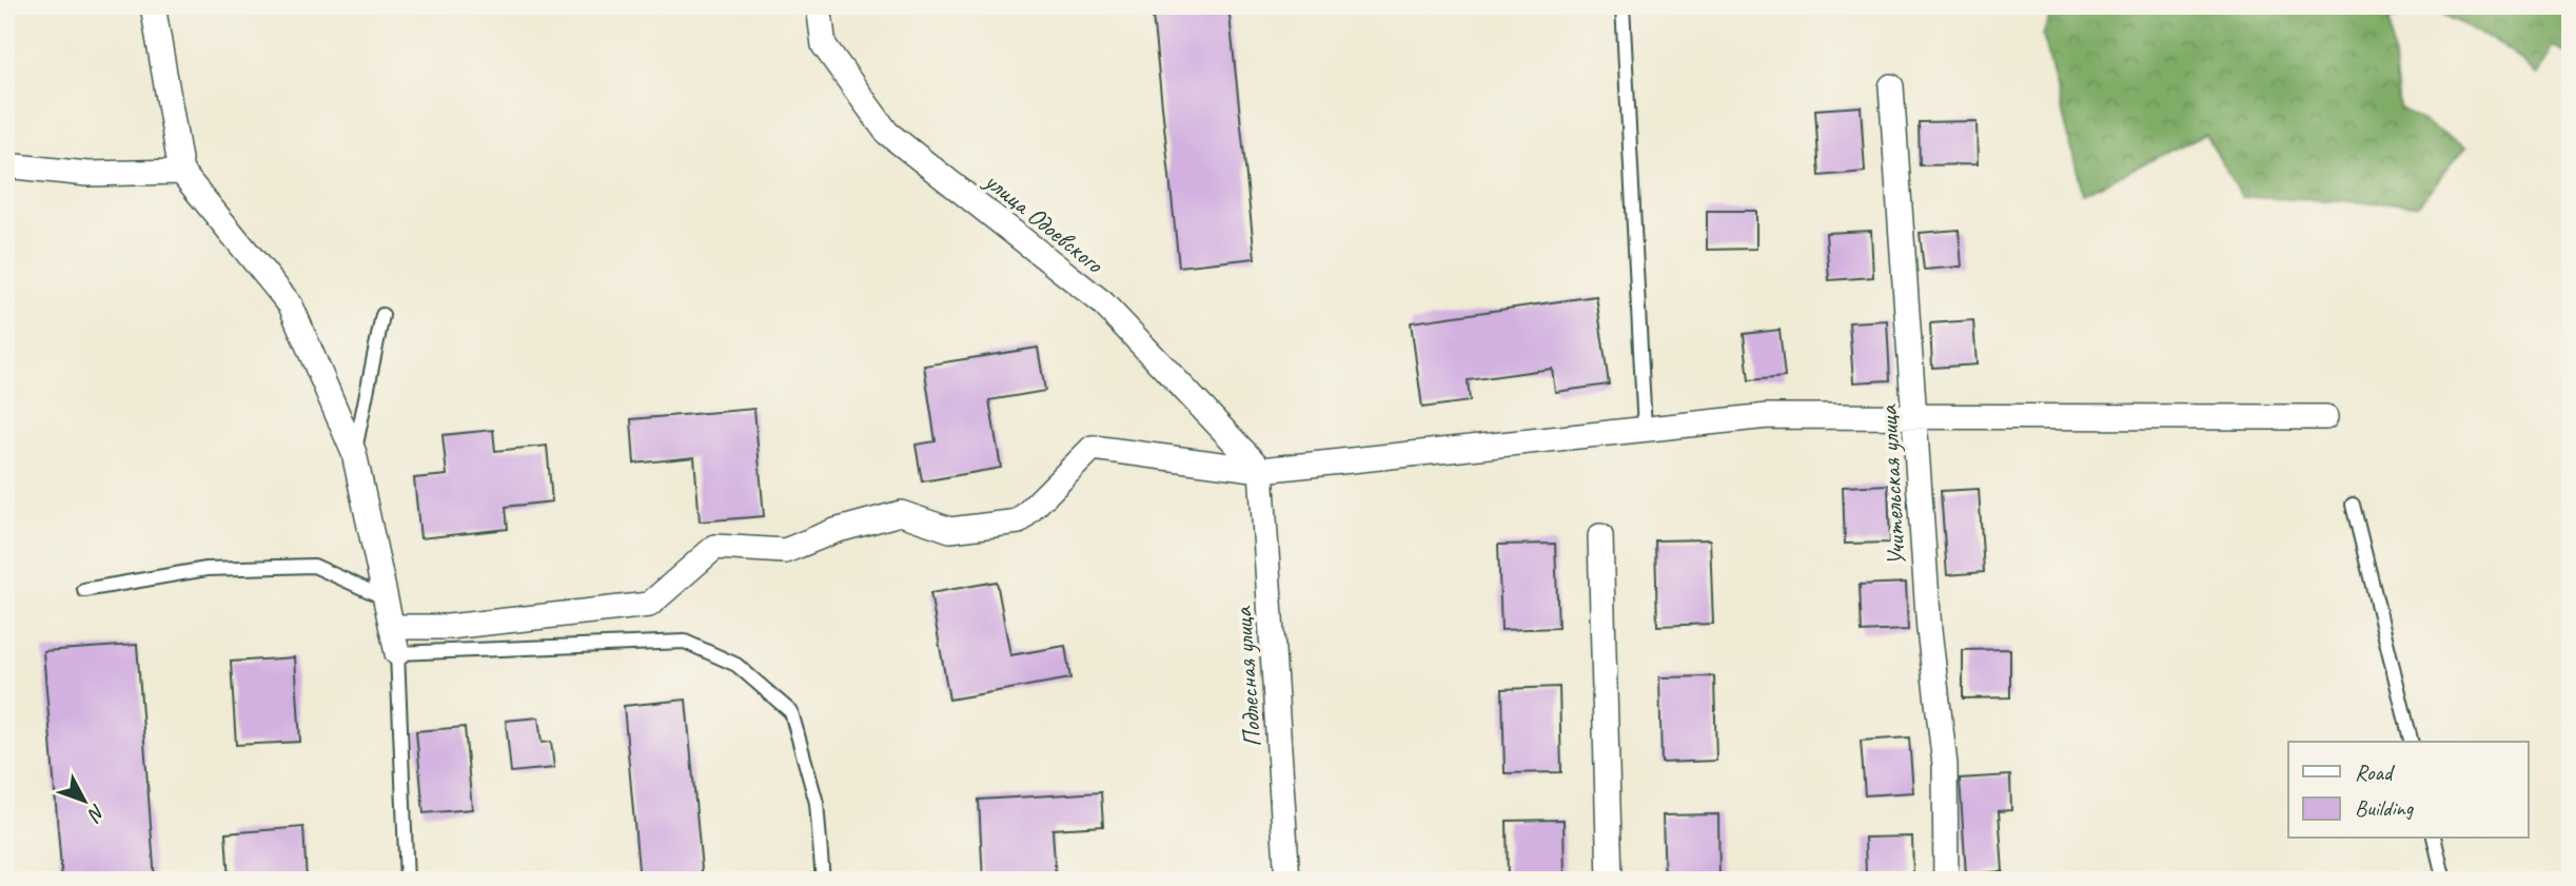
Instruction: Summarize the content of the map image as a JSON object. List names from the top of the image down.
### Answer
{
  "streets": {
    "street": ["улица Одоевского", "Учительская улица", "Подлесная улица"]
  },
  "crossings": [
    ["улица Одоевского", "Подлесная улица"]
  ],
  "legend": ["Road", "Building"],
  "north": "bottom right"
}
